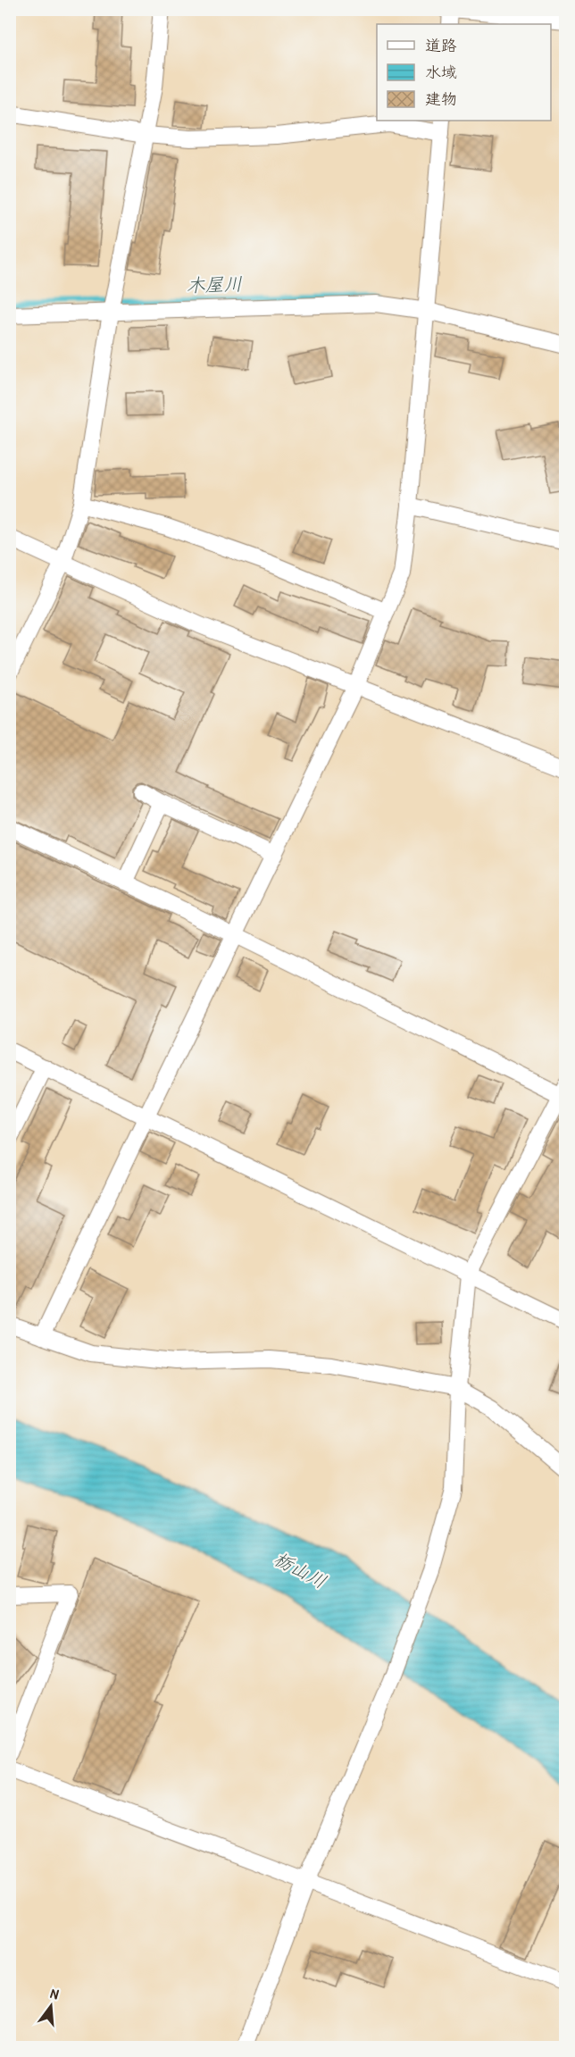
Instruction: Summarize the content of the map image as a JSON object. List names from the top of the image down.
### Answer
{
  "water": ["木屋川", "栃山川"],
  "legend": ["道路", "水域", "建物"],
  "north": "top"
}
